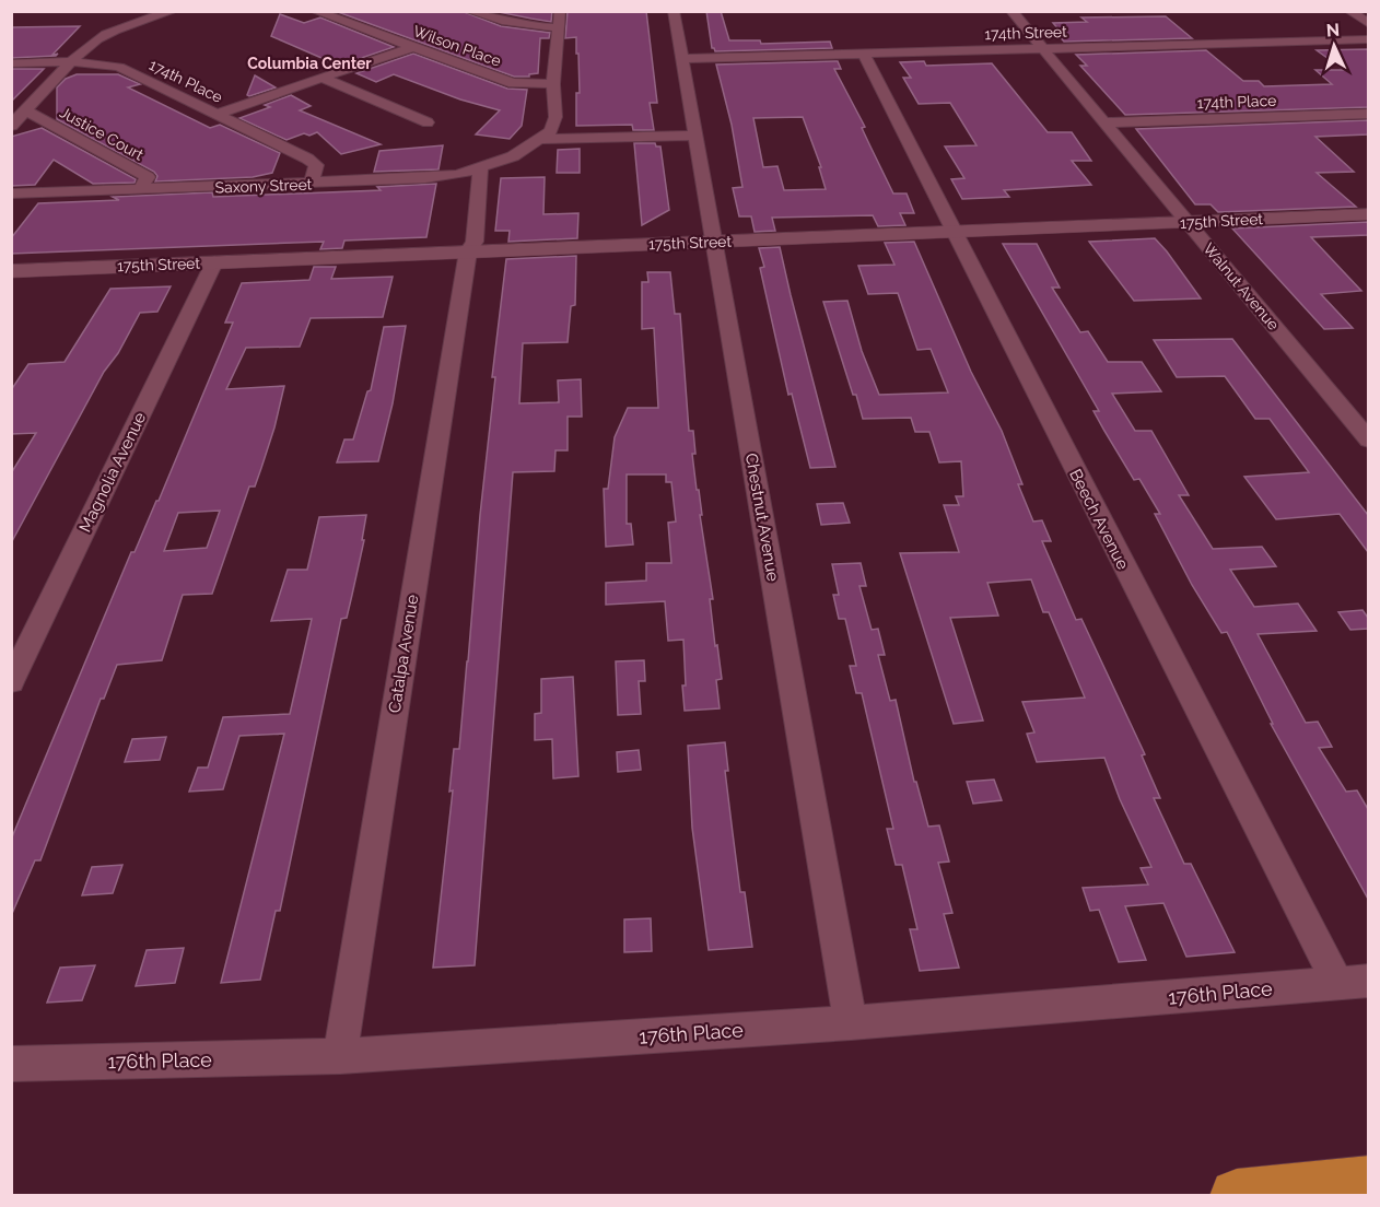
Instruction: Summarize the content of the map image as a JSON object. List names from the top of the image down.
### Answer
{
  "streets": {
    "street": [
      "174th Street",
      "Wilson Place",
      "174th Place",
      "Justice Court",
      "Saxony Street",
      "175th Street",
      "Walnut Avenue",
      "Magnolia Avenue",
      "Chestnut Avenue",
      "Beech Avenue",
      "Catalpa Avenue",
      "176th Place"
    ]
  },
  "crossings": [
    ["174th Street", "Walnut Avenue"],
    ["174th Street", "Chestnut Avenue"],
    ["174th Street", "Beech Avenue"],
    ["174th Place", "Saxony Street"],
    ["174th Place", "Walnut Avenue"],
    ["Justice Court", "Saxony Street"],
    ["Saxony Street", "Catalpa Avenue"],
    ["175th Street", "Walnut Avenue"],
    ["175th Street", "Magnolia Avenue"],
    ["175th Street", "Chestnut Avenue"],
    ["175th Street", "Beech Avenue"],
    ["175th Street", "Catalpa Avenue"],
    ["Chestnut Avenue", "176th Place"],
    ["Beech Avenue", "176th Place"],
    ["Catalpa Avenue", "176th Place"]
  ],
  "districts": ["Columbia Center"],
  "north": "top"
}
